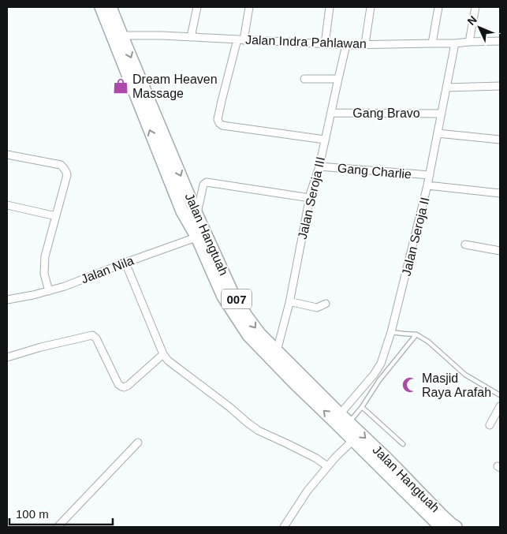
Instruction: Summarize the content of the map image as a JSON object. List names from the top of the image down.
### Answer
{
  "streets": {
    "highway": ["Jalan Hangtuah", "007"],
    "street": [
      "Jalan Indra Pahlawan",
      "Gang Bravo",
      "Gang Charlie",
      "Jalan Seroja III",
      "Jalan Seroja II",
      "Jalan Nila"
    ]
  },
  "crossings": [
    ["Jalan Indra Pahlawan", "Jalan Seroja III"],
    ["Jalan Indra Pahlawan", "Jalan Hangtuah"],
    ["Jalan Indra Pahlawan", "Jalan Seroja II"],
    ["Gang Bravo", "Jalan Seroja III"],
    ["Gang Bravo", "Jalan Seroja II"],
    ["Gang Charlie", "Jalan Seroja III"],
    ["Gang Charlie", "Jalan Seroja II"],
    ["Jalan Seroja III", "Jalan Hangtuah"],
    ["Jalan Hangtuah", "Jalan Seroja II"],
    ["Jalan Hangtuah", "Jalan Nila"]
  ],
  "places": {
    "shop": ["Dream Heaven Massage"],
    "mosque": ["Masjid Raya Arafah"]
  },
  "scale_bar": "100 m",
  "north": "top left"
}
